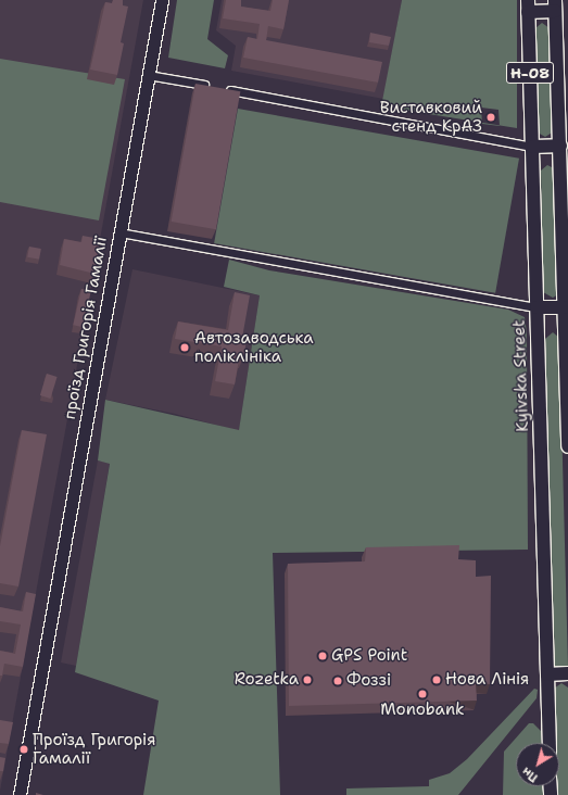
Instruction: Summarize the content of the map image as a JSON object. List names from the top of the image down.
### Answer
{
  "streets": {
    "main road": ["Н-08", "Kyivska Street"],
    "street": ["проїзд Григорія Гамалії"]
  },
  "crossings": [
    ["проїзд Григорія Гамалії", "Kyivska Street"]
  ],
  "places": [
    "Виставковий стенд КрАЗ",
    "Автозаводська поліклініка",
    "GPS Point",
    "Rozetka",
    "Нова Лінія",
    "Фоззі",
    "Monobank",
    "Проїзд Григорія Гамалії"
  ],
  "north": "bottom left"
}
